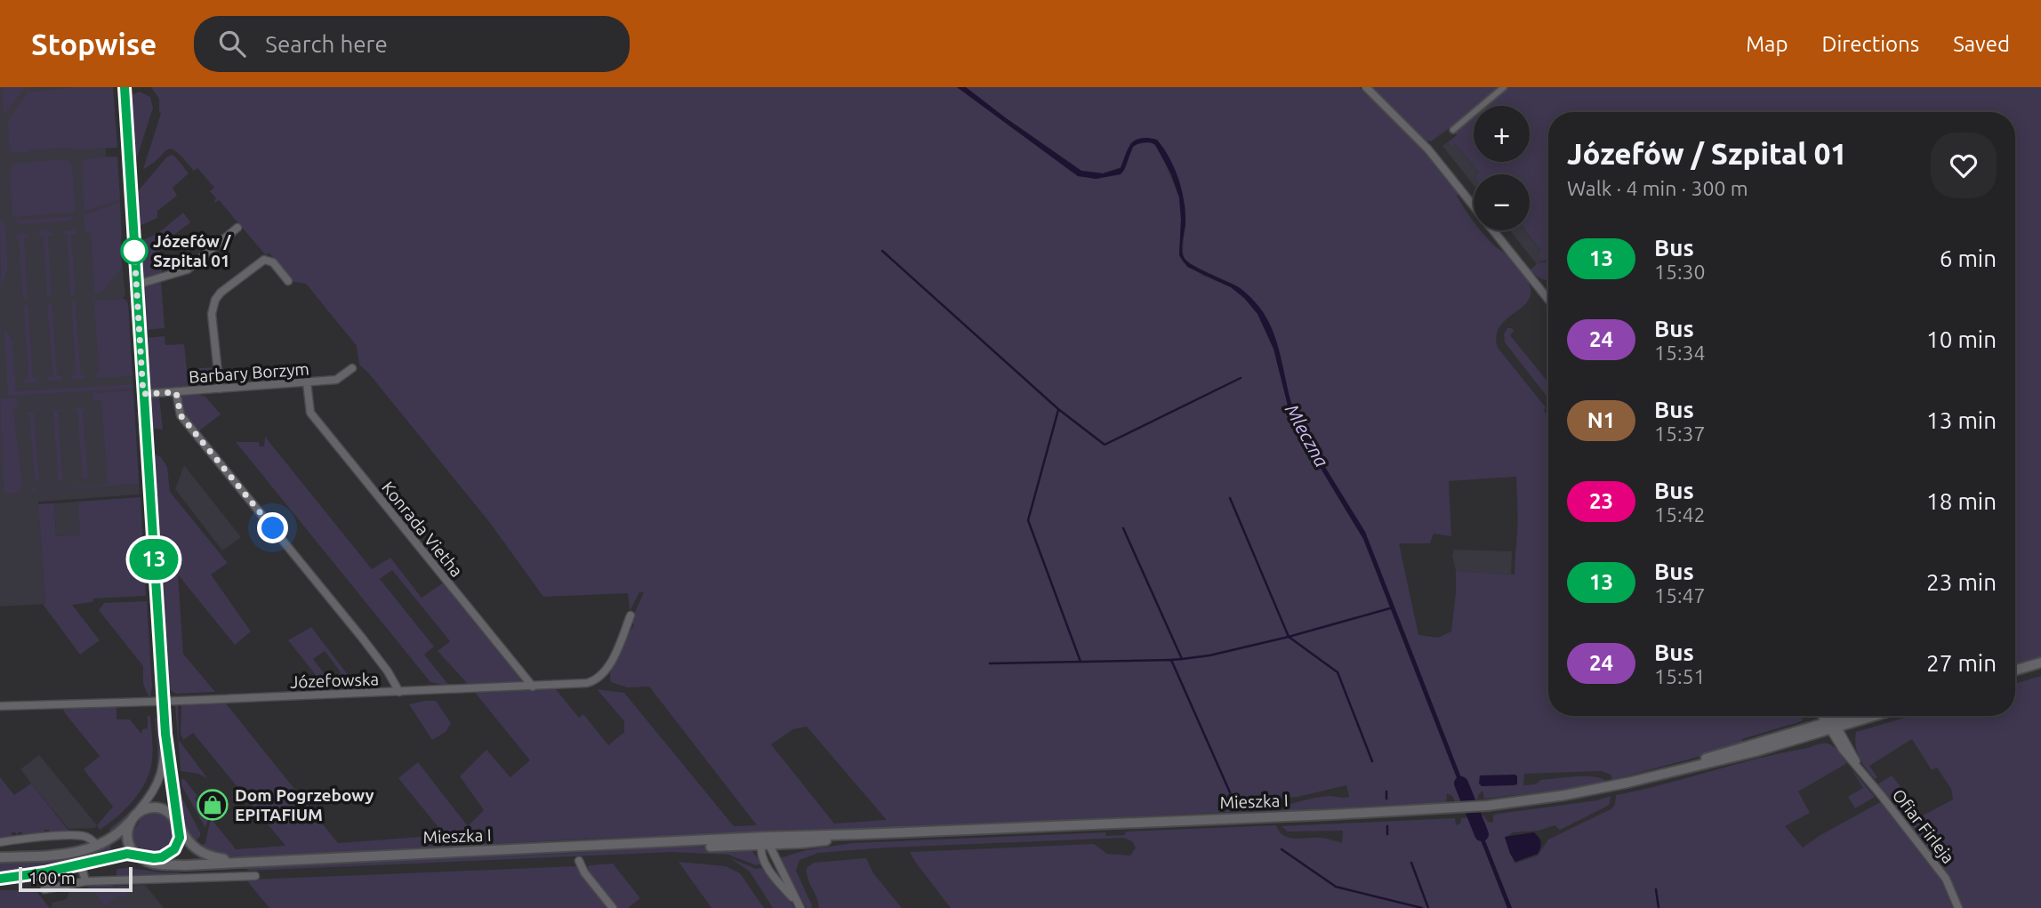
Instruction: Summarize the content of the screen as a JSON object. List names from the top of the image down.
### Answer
{
  "streets": {
    "street": [
      "Barbary Borzym",
      "Konrada Vietha",
      "Józefowska",
      "Mieszka I",
      "Ofiar Firleja"
    ]
  },
  "crossings": [
    ["Barbary Borzym", "Konrada Vietha"],
    ["Konrada Vietha", "Józefowska"],
    ["Mieszka I", "Ofiar Firleja"]
  ],
  "water": ["Mleczna"],
  "places": {
    "other": ["Józefów / Szpital 01"],
    "shop": ["Dom Pogrzebowy EPITAFIUM"]
  },
  "lines": ["bus line 13"],
  "scale_bar": "100 m",
  "page": {
    "header": "Stopwise",
    "search": "Search here",
    "nav": ["Map", "Directions", "Saved"],
    "on_map": "13",
    "map_buttons": ["+", "−"],
    "heading": ["Józefów / Szpital 01", "Walk · 4 min · 300 m"],
    "list": [
      {
        "mark": "13",
        "name": "Bus",
        "note": "15:30",
        "value": "6 min"
      },
      {
        "mark": "24",
        "name": "Bus",
        "note": "15:34",
        "value": "10 min"
      },
      {
        "mark": "N1",
        "name": "Bus",
        "note": "15:37",
        "value": "13 min"
      },
      {
        "mark": "23",
        "name": "Bus",
        "note": "15:42",
        "value": "18 min"
      },
      {
        "mark": "13",
        "name": "Bus",
        "note": "15:47",
        "value": "23 min"
      },
      {
        "mark": "24",
        "name": "Bus",
        "note": "15:51",
        "value": "27 min"
      }
    ],
    "scale": "100 m"
  }
}
